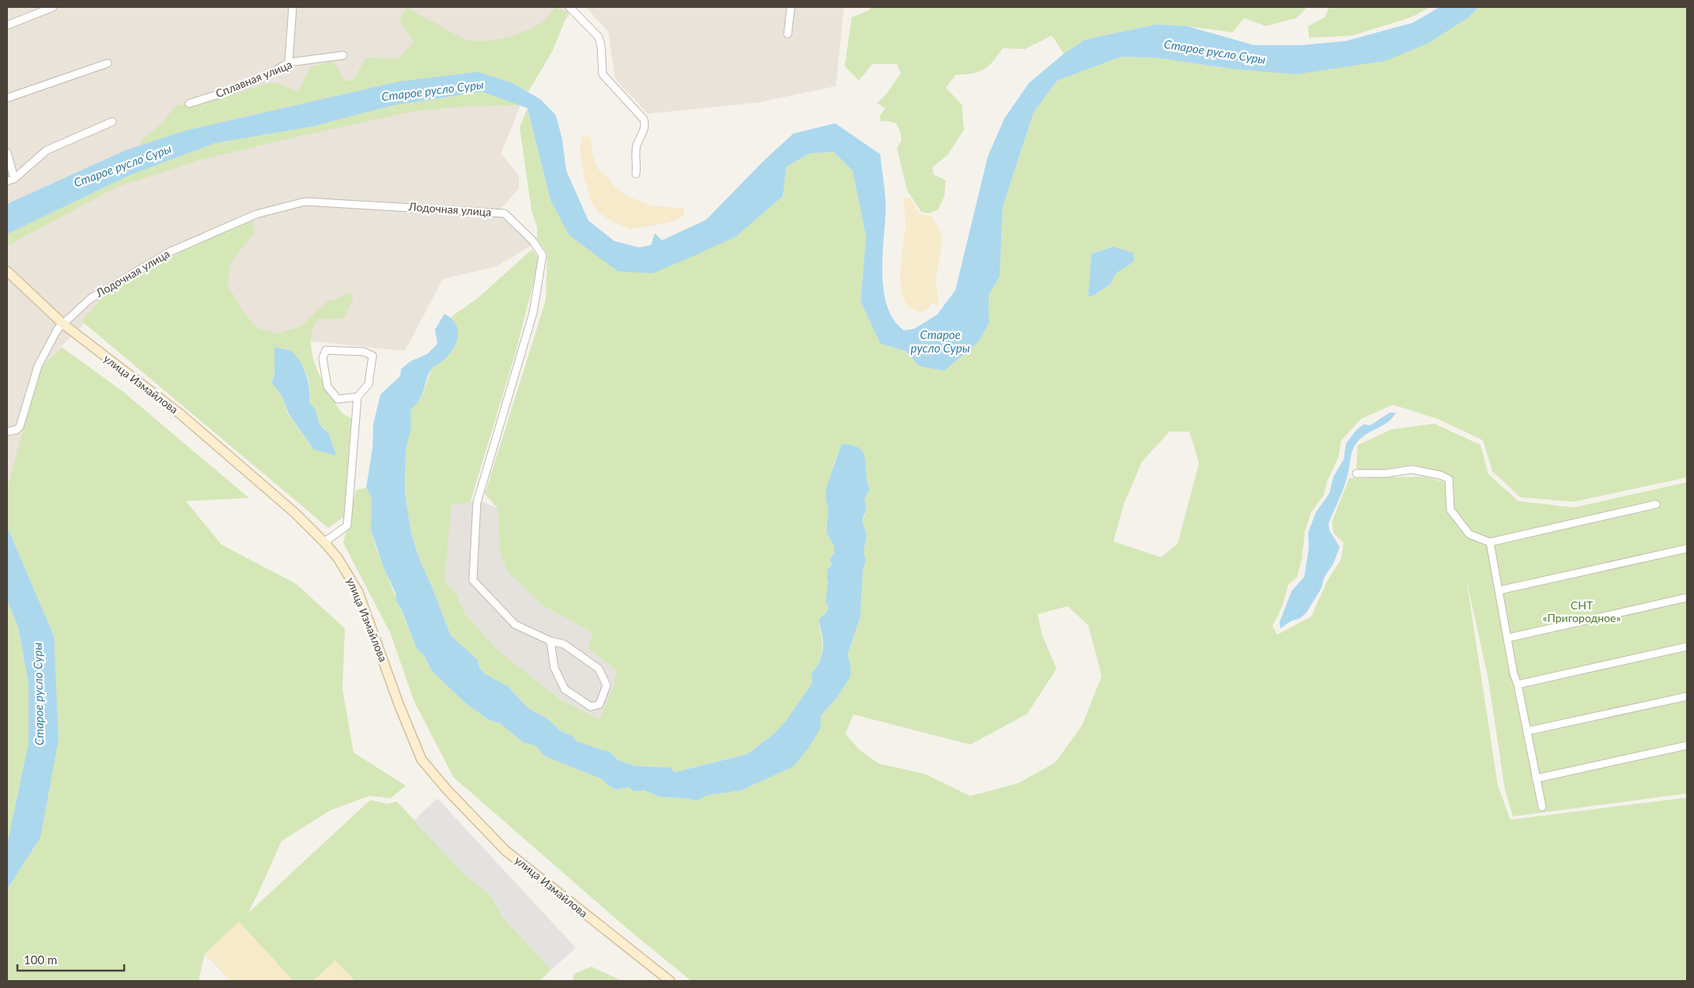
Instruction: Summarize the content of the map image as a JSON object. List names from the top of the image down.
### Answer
{
  "streets": {
    "main road": ["улица Измайлова"],
    "street": ["Сплавная улица", "Лодочная улица"]
  },
  "crossings": [
    ["Лодочная улица", "улица Измайлова"]
  ],
  "water": ["Старое русло Суры"],
  "parks": ["СНТ «Пригородное»"],
  "scale_bar": "100 m"
}
